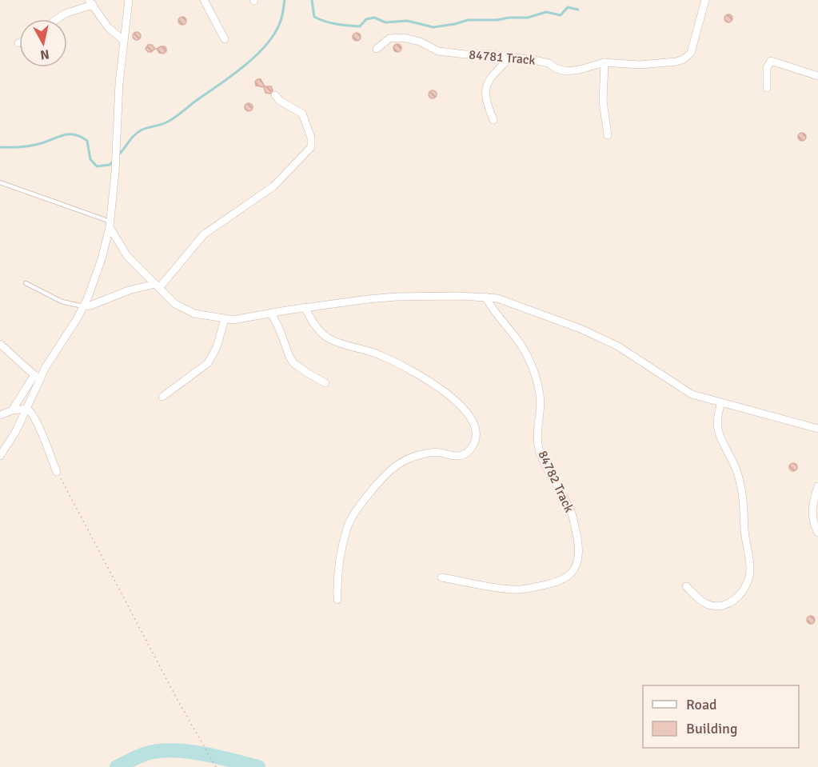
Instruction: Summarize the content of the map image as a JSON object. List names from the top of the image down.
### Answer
{
  "streets": {
    "street": ["84781 Track", "84782 Track"]
  },
  "legend": ["Road", "Building"],
  "north": "bottom"
}
